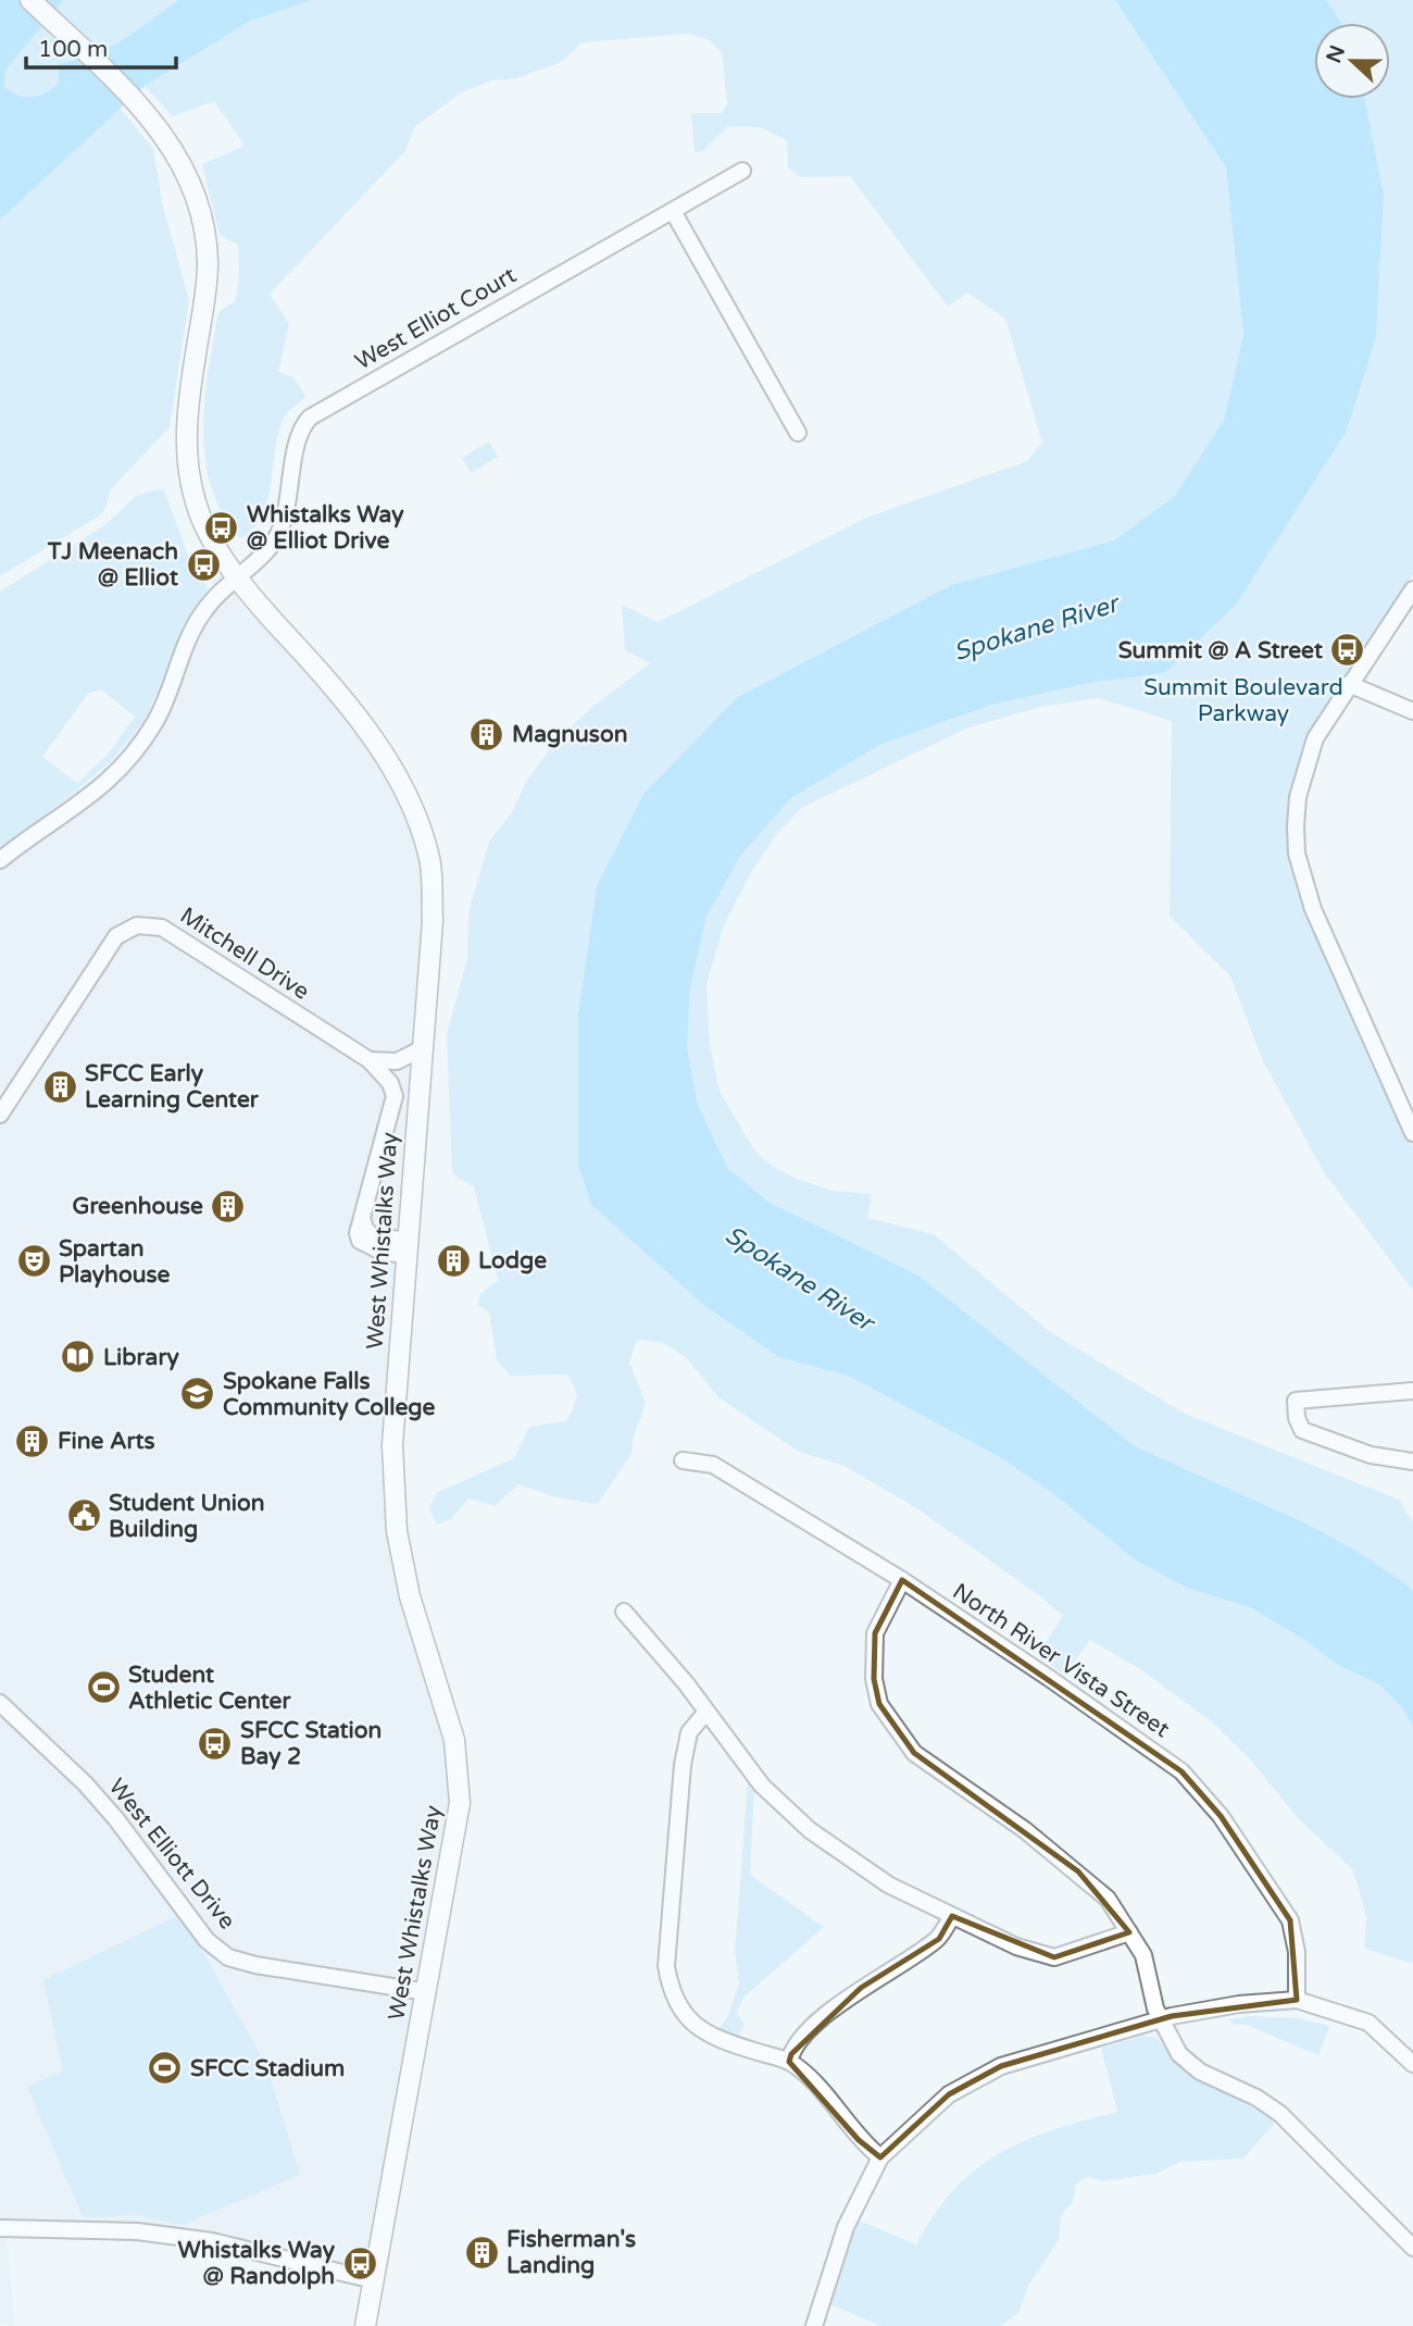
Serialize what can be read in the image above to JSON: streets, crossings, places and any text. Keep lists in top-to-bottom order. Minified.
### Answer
{"streets":{"main road":["West Whistalks Way"],"street":["West Elliot Court","Mitchell Drive","North River Vista Street","West Elliott Drive"]},"crossings":[["West Elliot Court","West Whistalks Way"],["Mitchell Drive","West Whistalks Way"],["West Whistalks Way","West Elliott Drive"]],"water":["Spokane River"],"parks":["Summit Boulevard Parkway"],"places":{"bus stop":["Whistalks Way @ Elliot Drive","TJ Meenach @ Elliot","Summit @ A Street","SFCC Station Bay 2","Whistalks Way @ Randolph"],"building":["Magnuson","SFCC Early Learning Center","Greenhouse","Lodge","Fine Arts","Fisherman's Landing"],"theatre":["Spartan Playhouse"],"library":["Library"],"school or university":["Spokane Falls Community College"],"public building":["Student Union Building"],"sports":["Student Athletic Center","SFCC Stadium"]},"scale_bar":"100 m","north":"left"}
